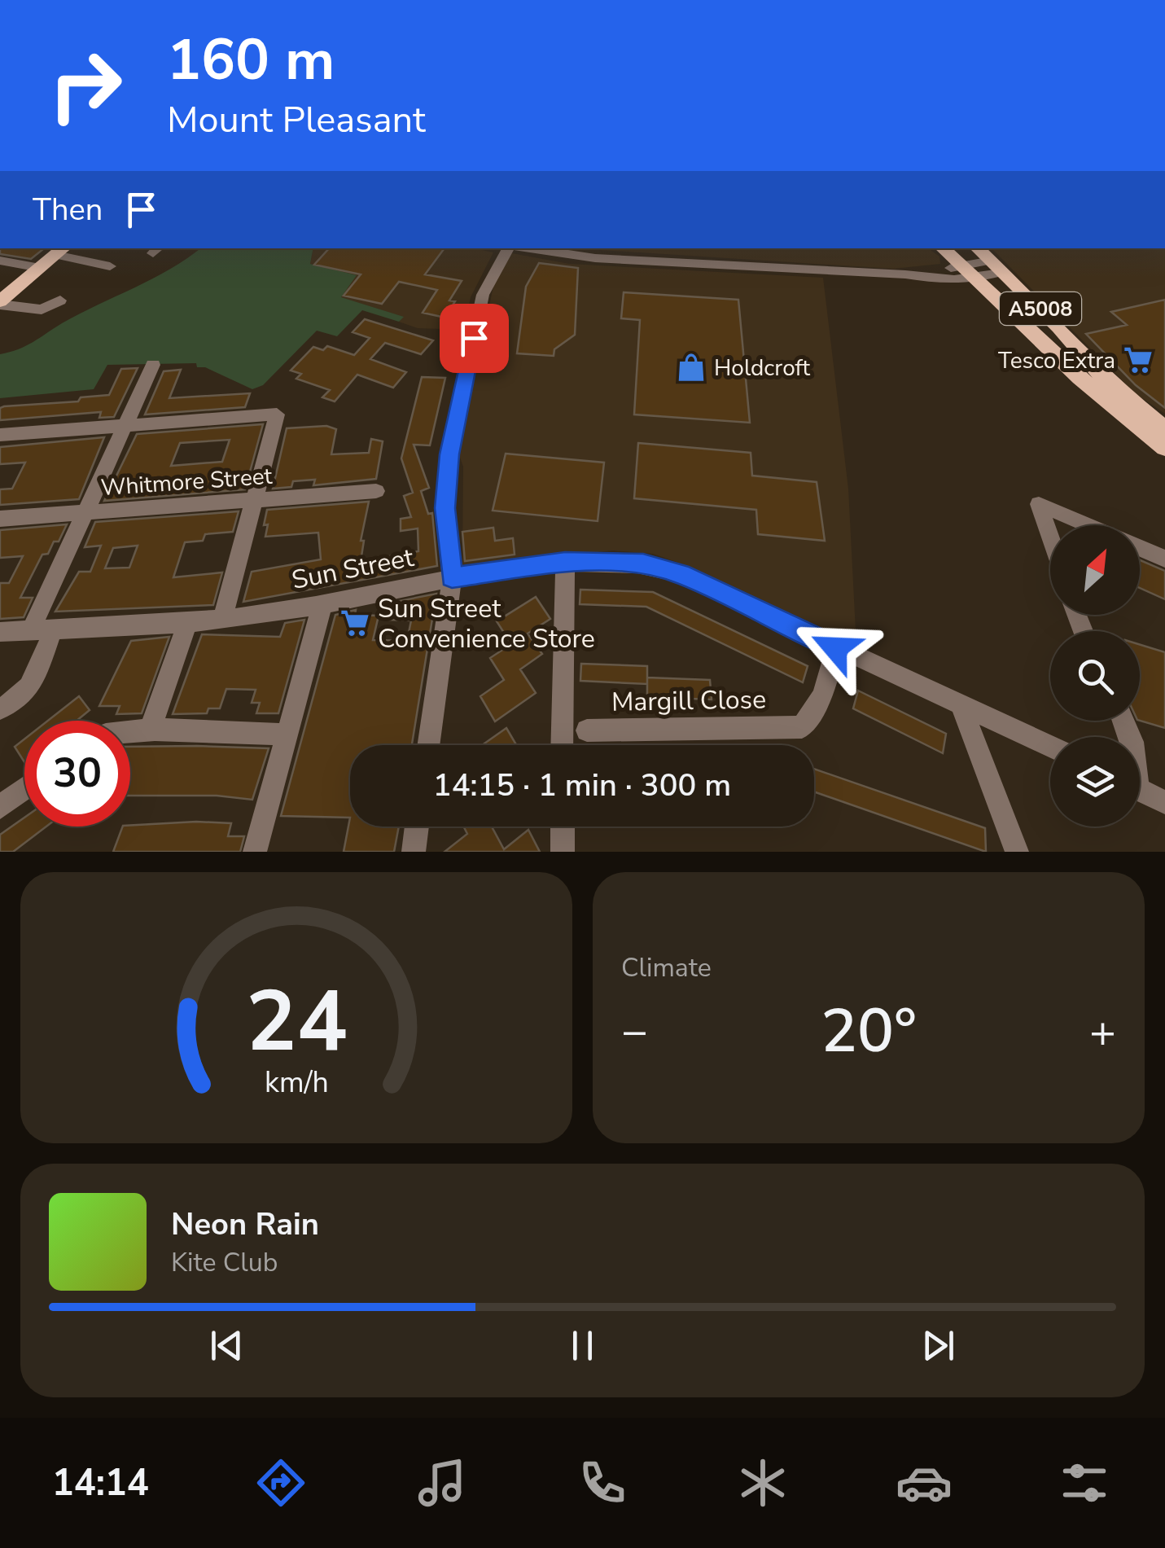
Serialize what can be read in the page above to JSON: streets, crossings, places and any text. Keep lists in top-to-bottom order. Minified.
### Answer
{"streets":{"main road":["A5008"],"street":["Whitmore Street","Sun Street","Margill Close"]},"crossings":[["Sun Street","Margill Close"]],"places":{"supermarket":["Tesco Extra","Sun Street Convenience Store"],"shop":["Holdcroft"]},"north":"top right","page":{"turn":["160 m","Mount Pleasant"],"then":"Then","limit":"30","trip":"14:15 · 1 min · 300 m","tile":"Climate","heat":["−","20°","+"],"song":["Neon Rain","Kite Club"],"tabs":"14:14","gauge":["24","km/h"]}}
